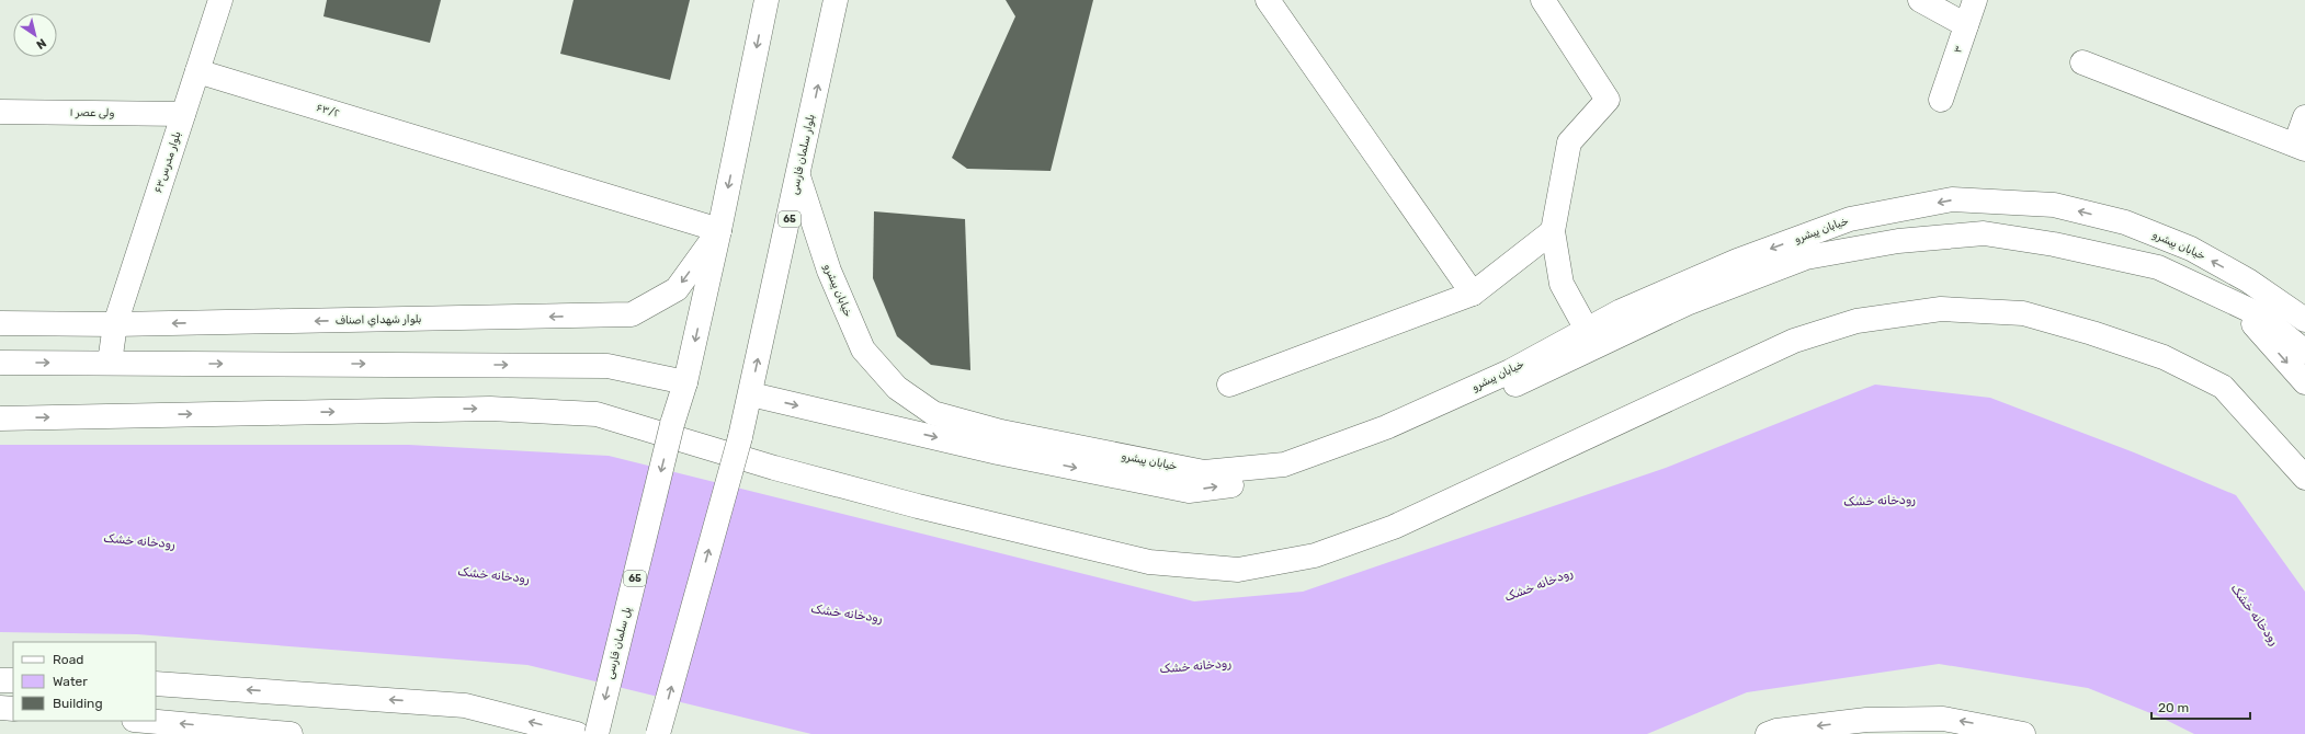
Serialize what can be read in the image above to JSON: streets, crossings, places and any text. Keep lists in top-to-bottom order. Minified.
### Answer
{"streets":{"main road":["۳","۶۳/۲","ولی عصر ۱","بلوار سلمان فارسی","بلوار مدرس۶۳","65","خیابان پیشرو","بلوار شهداي اصناف","پل سلمان فارسی"]},"crossings":[["۶۳/۲","بلوار مدرس۶۳"],["۶۳/۲","65"],["۶۳/۲","بلوار شهداي اصناف"],["ولی عصر ۱","بلوار مدرس۶۳"],["بلوار سلمان فارسی","خیابان پیشرو"],["بلوار مدرس۶۳","بلوار شهداي اصناف"],["65","بلوار شهداي اصناف"],["65","پل سلمان فارسی"]],"one_way":["پل سلمان فارسی"],"water":["رودخانه خشک"],"legend":["Road","Water","Building"],"scale_bar":"20 m","north":"bottom right"}
